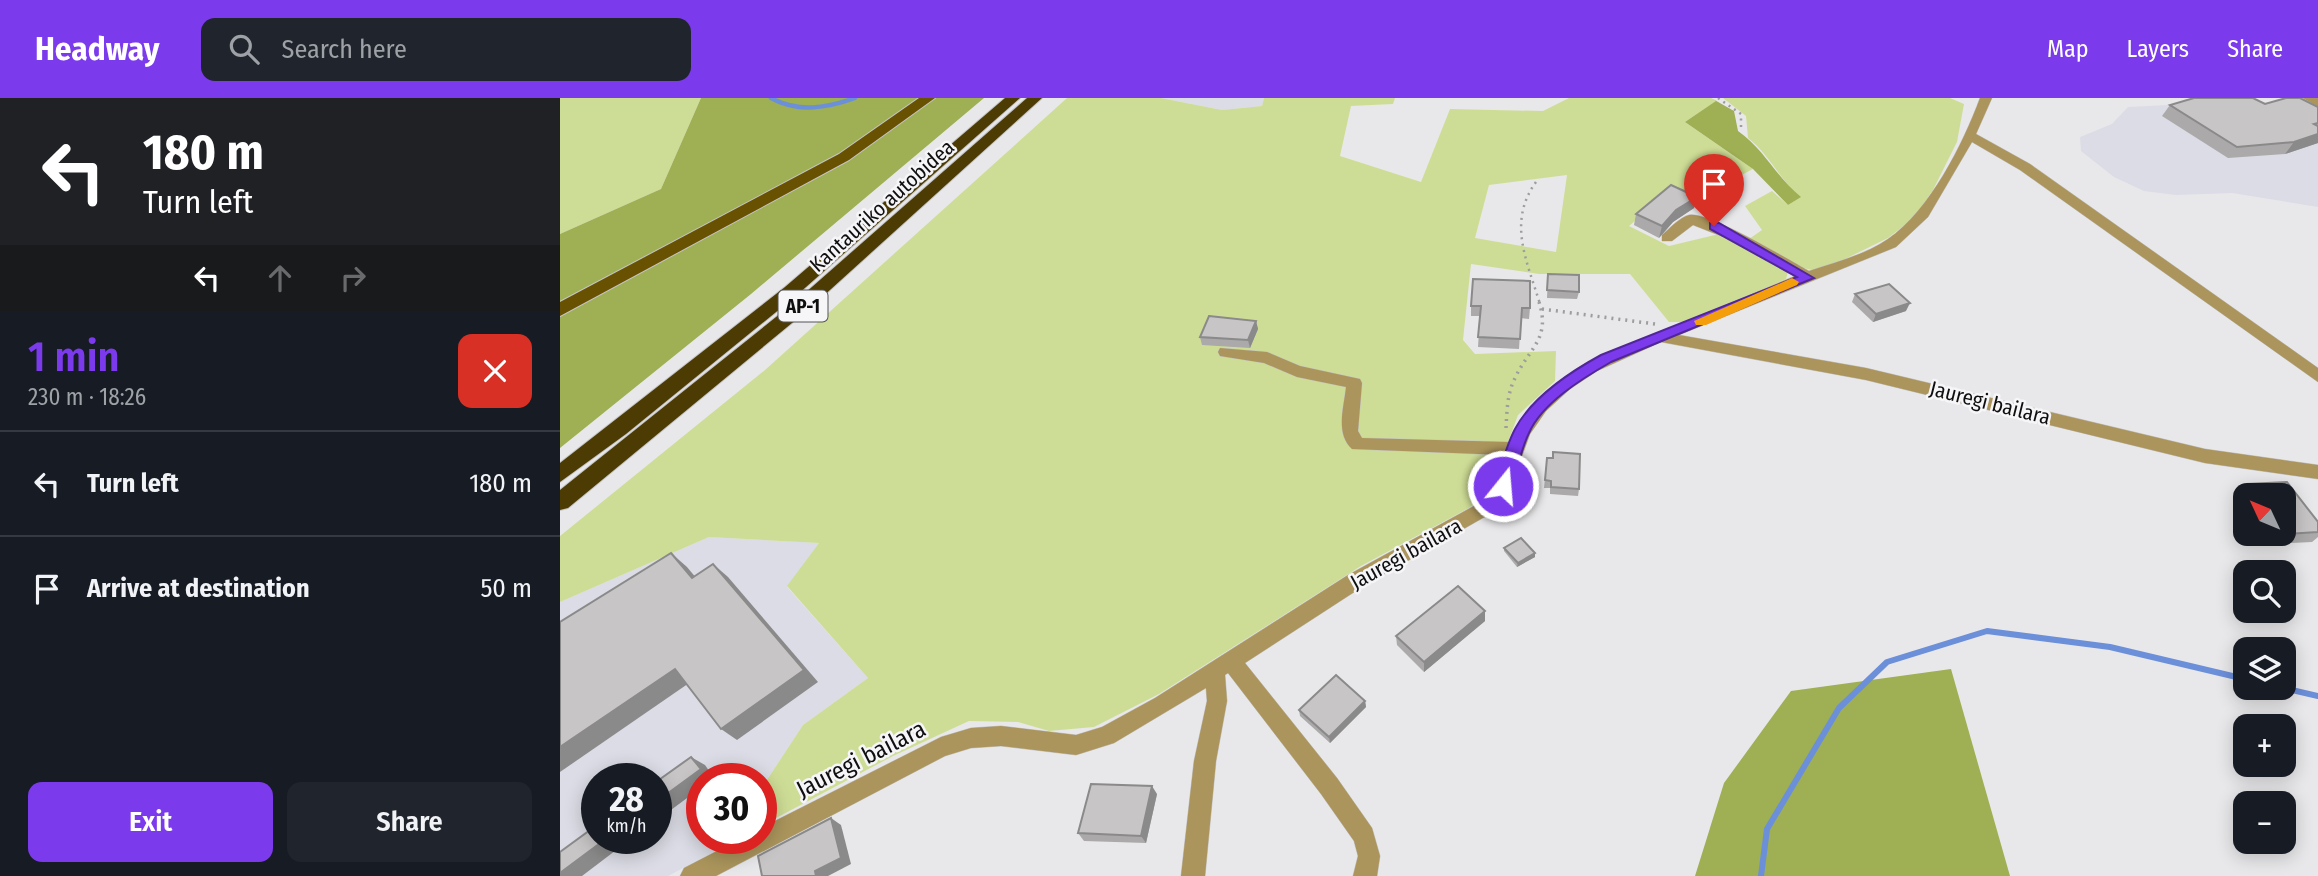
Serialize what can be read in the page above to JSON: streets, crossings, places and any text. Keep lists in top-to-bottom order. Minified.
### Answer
{"streets":{"highway":["Kantauriko autobidea","AP-1"],"street":["Jauregi bailara"]},"north":"top left","page":{"header":"Headway","search":"Search here","nav":["Map","Layers","Share"],"turn":["180 m","Turn left"],"heading":["1 min","230 m · 18:26"],"list":[{"name":"Turn left","value":"180 m"},{"name":"Arrive at destination","value":"50 m"}],"map_buttons":["+","−"],"speed":"28 km/h","limit":"30","buttons":["Exit","Share"]}}
